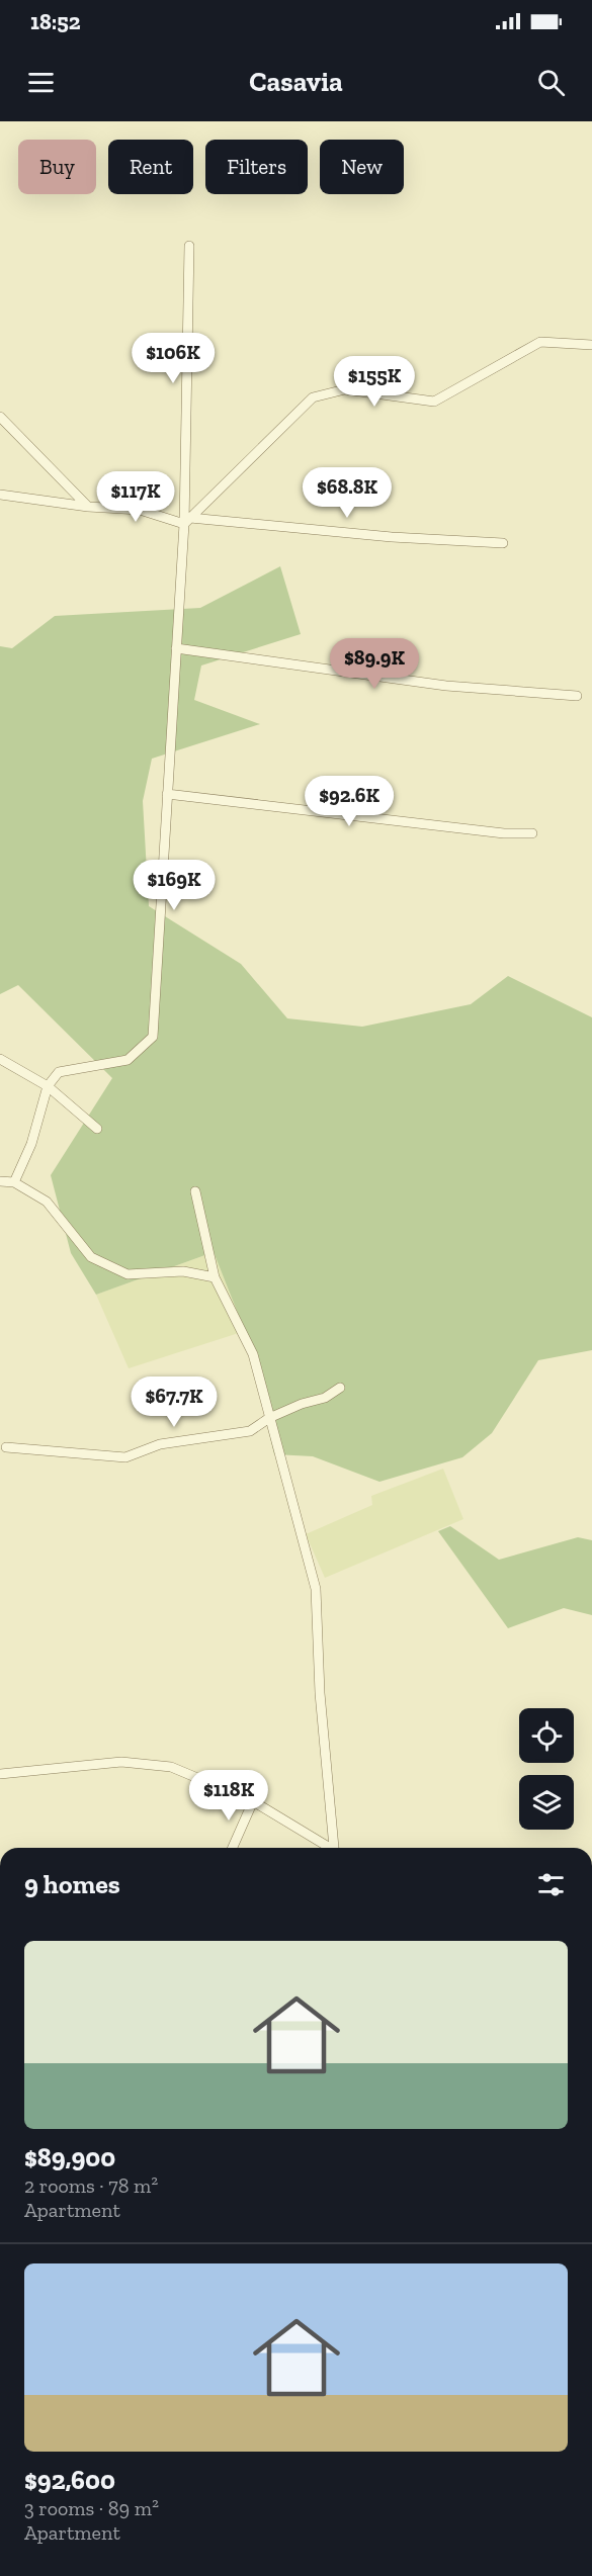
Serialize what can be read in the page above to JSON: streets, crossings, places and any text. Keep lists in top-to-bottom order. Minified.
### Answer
{"page":{"status":"18:52","header":"Casavia","chip":["Buy","Rent","Filters","New"],"price":["$106K","$155K","$68.8K","$117K","$89.9K","$92.6K","$169K","$67.7K","$118K"],"heading":"9 homes","list":[{"name":"$89,900","note":"2 rooms · 78 m² · Apartment"},{"name":"$92,600","note":"3 rooms · 89 m² · Apartment"}]}}
